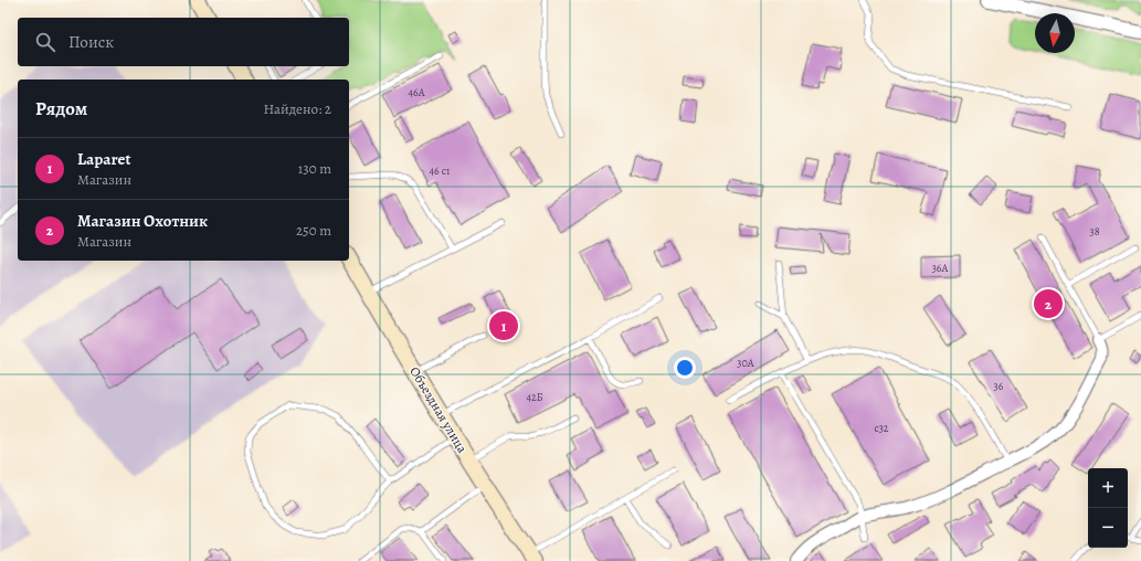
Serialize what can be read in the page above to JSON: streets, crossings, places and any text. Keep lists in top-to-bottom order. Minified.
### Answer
{"streets":{"main road":["Объездная улица"]},"house_numbers":["46А","46 с1","38","36А","30А","36","42Б","с32"],"north":"bottom","page":{"search":"Поиск","heading":["Рядом","Найдено: 2"],"list":[{"mark":"1","name":"Laparet","note":"Магазин","value":"130 m"},{"mark":"2","name":"Магазин Охотник","note":"Магазин","value":"250 m"}],"pins":["2","1"],"map_buttons":["+","−"]}}
